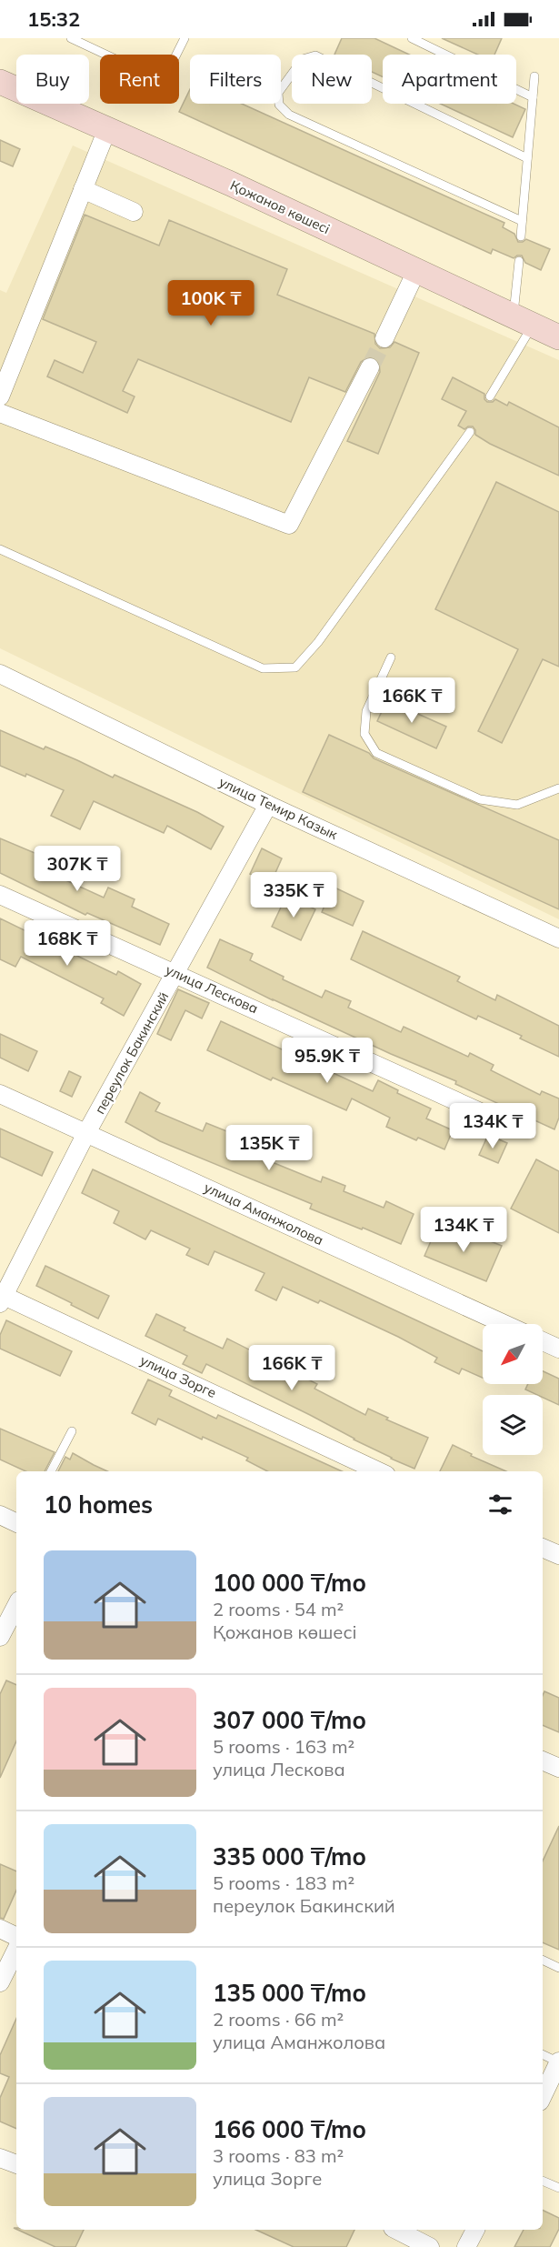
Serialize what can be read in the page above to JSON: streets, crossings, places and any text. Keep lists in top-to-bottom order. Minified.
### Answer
{"streets":{"main road":["Қожанов көшесі"],"street":["улица Темир Казык","улица Лескова","переулок Бакинский","улица Аманжолова","улица Зорге"]},"crossings":[["улица Темир Казык","переулок Бакинский"],["улица Лескова","переулок Бакинский"],["переулок Бакинский","улица Аманжолова"],["переулок Бакинский","улица Зорге"]],"north":"bottom left","page":{"status":"15:32","chip":["Buy","Rent","Filters","New","Apartment"],"price":["100K ₸","166K ₸","307K ₸","335K ₸","168K ₸","95.9K ₸","134K ₸","135K ₸","134K ₸","166K ₸"],"heading":"10 homes","list":[{"name":"100 000 ₸/mo","note":"2 rooms · 54 m² · Қожанов көшесі"},{"name":"307 000 ₸/mo","note":"5 rooms · 163 m² · улица Лескова"},{"name":"335 000 ₸/mo","note":"5 rooms · 183 m² · переулок Бакинский"},{"name":"135 000 ₸/mo","note":"2 rooms · 66 m² · улица Аманжолова"},{"name":"166 000 ₸/mo","note":"3 rooms · 83 m² · улица Зорге"}]}}
